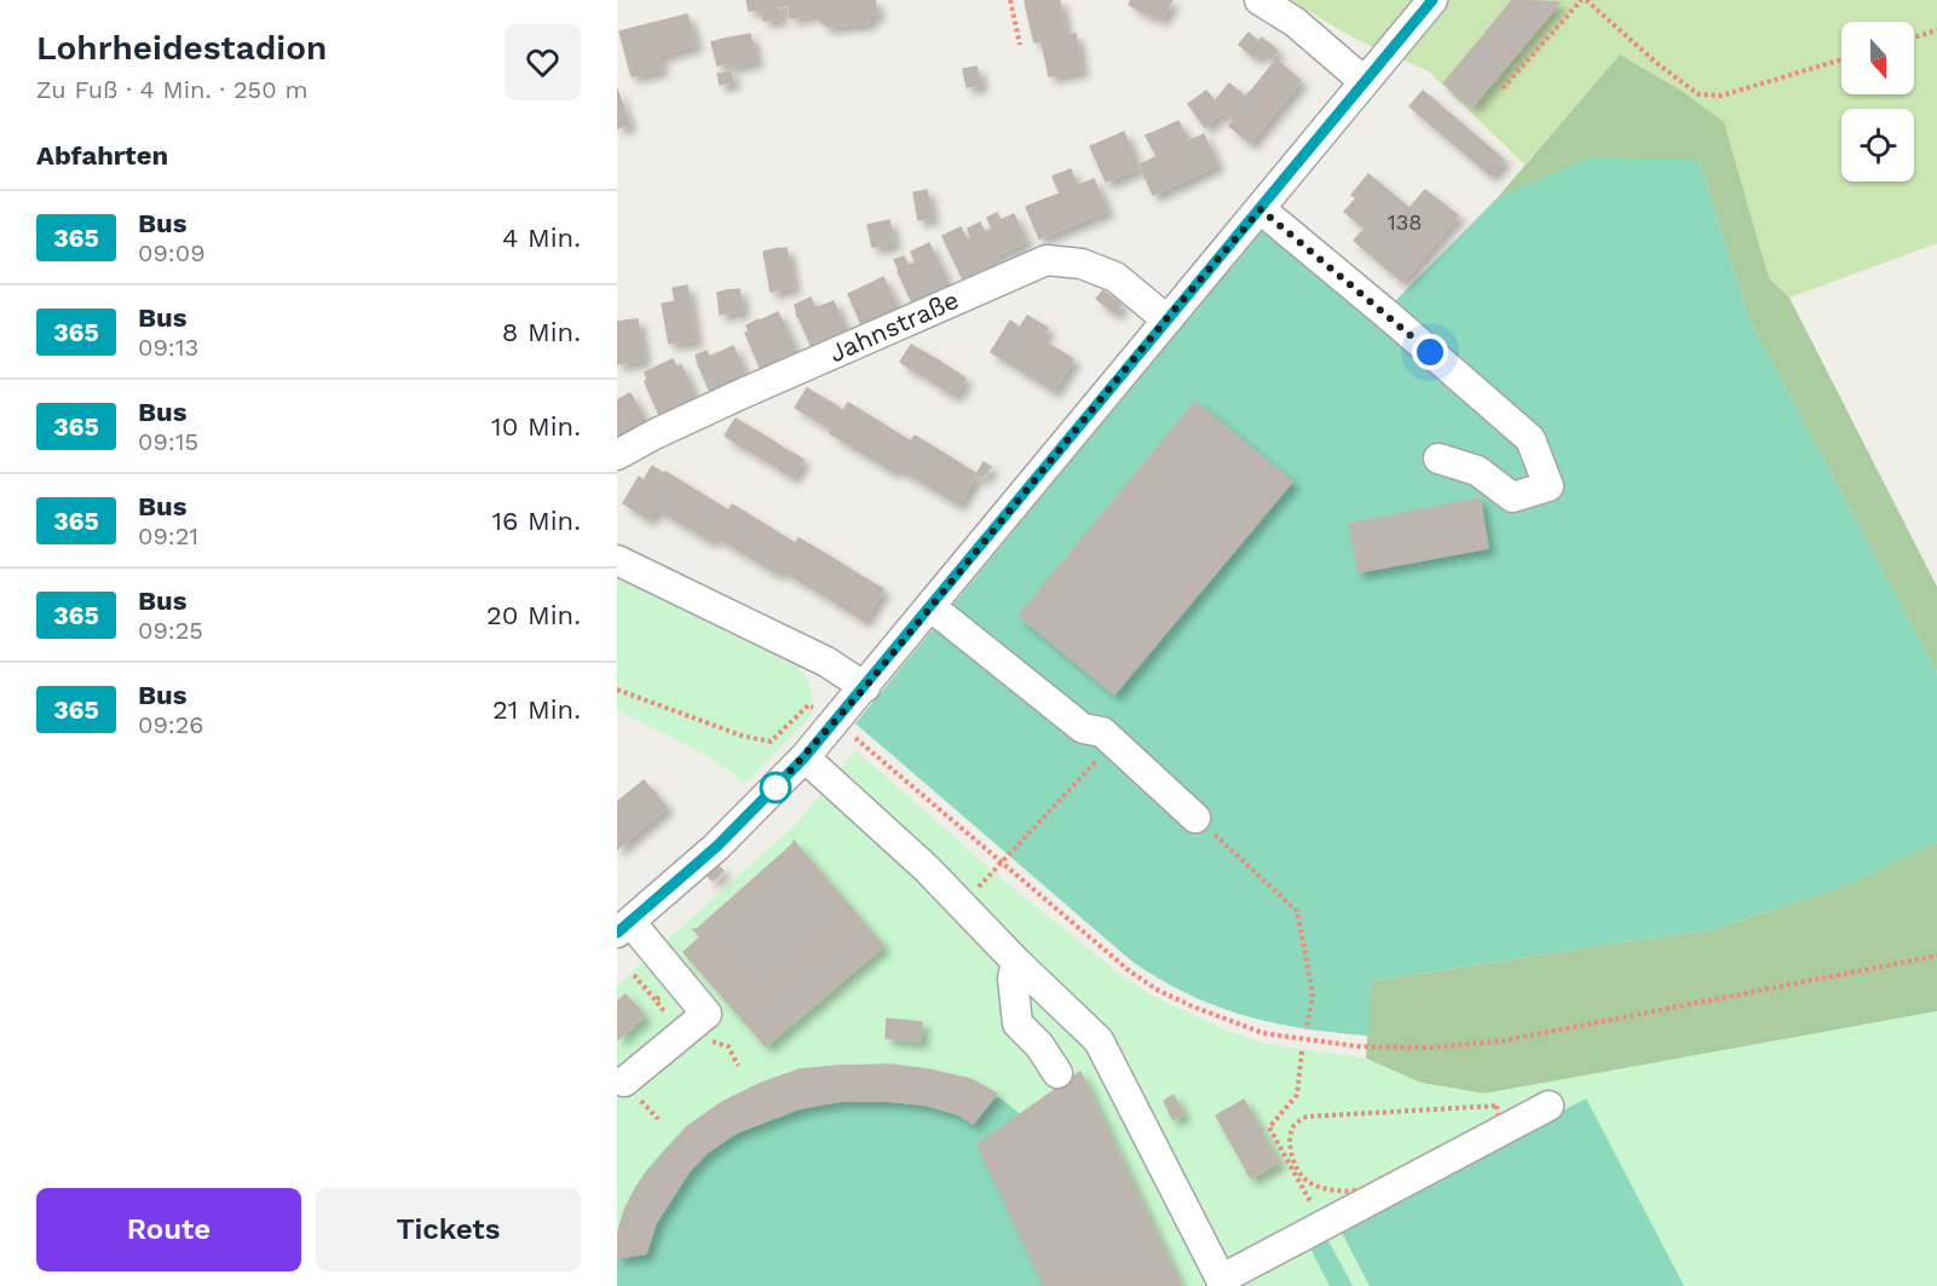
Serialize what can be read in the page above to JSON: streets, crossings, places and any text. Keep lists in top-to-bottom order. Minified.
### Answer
{"streets":{"street":["Jahnstraße"]},"lines":["bus line 365"],"house_numbers":["138"],"north":"bottom","page":{"heading":[["Lohrheidestadion","Zu Fuß · 4 Min. · 250 m"],"Abfahrten"],"list":[{"mark":"365","name":"Bus","note":"09:09","value":"4 Min."},{"mark":"365","name":"Bus","note":"09:13","value":"8 Min."},{"mark":"365","name":"Bus","note":"09:15","value":"10 Min."},{"mark":"365","name":"Bus","note":"09:21","value":"16 Min."},{"mark":"365","name":"Bus","note":"09:25","value":"20 Min."},{"mark":"365","name":"Bus","note":"09:26","value":"21 Min."}],"buttons":["Route","Tickets"]}}
